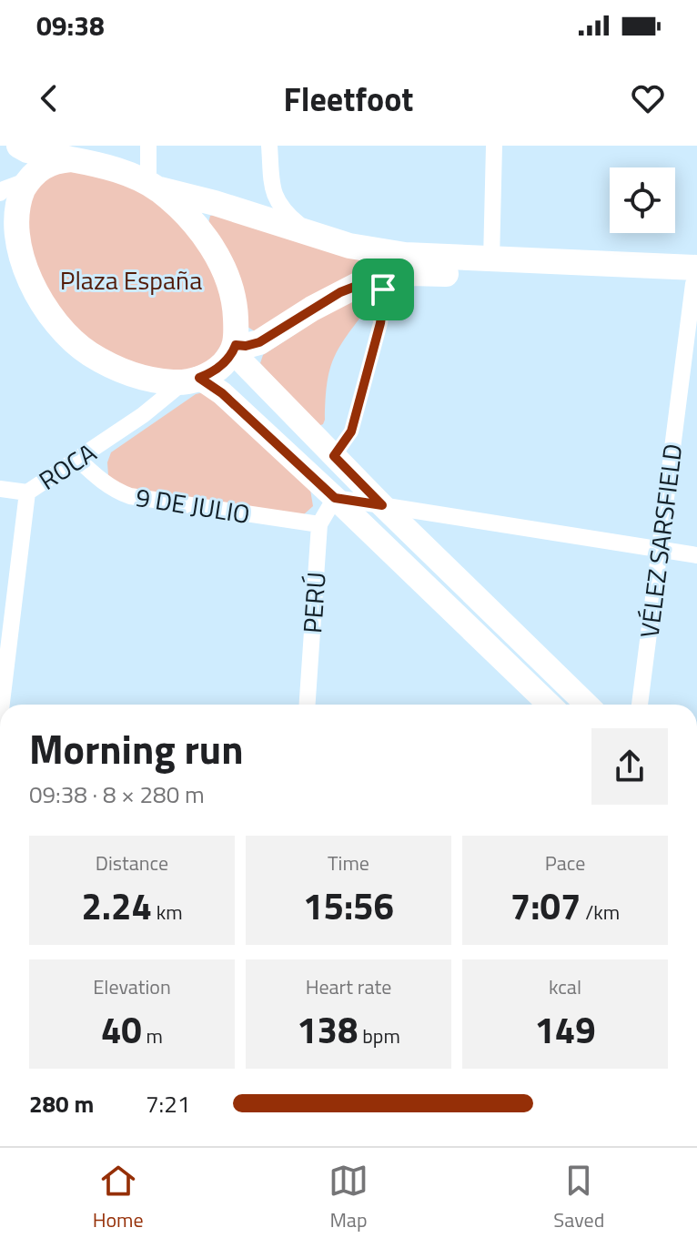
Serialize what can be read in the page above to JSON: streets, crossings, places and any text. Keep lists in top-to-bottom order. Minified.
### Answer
{"streets":{"street":["ROCA","9 DE JULIO","VÉLEZ SARSFIELD","PERÚ"]},"crossings":[["ROCA","9 DE JULIO"],["9 DE JULIO","PERÚ"]],"parks":["Plaza España"],"page":{"status":"09:38","header":"Fleetfoot","heading":["Morning run","09:38 · 8 × 280 m"],"stats":[["Distance","2.24 km"],["Time","15:56"],["Pace","7:07 /km"],["Elevation","40 m"],["Heart rate","138 bpm"],["kcal","149"]],"list":[{"name":"280 m","note":"7:21"}],"tabs":["Home","Map","Saved"]}}
